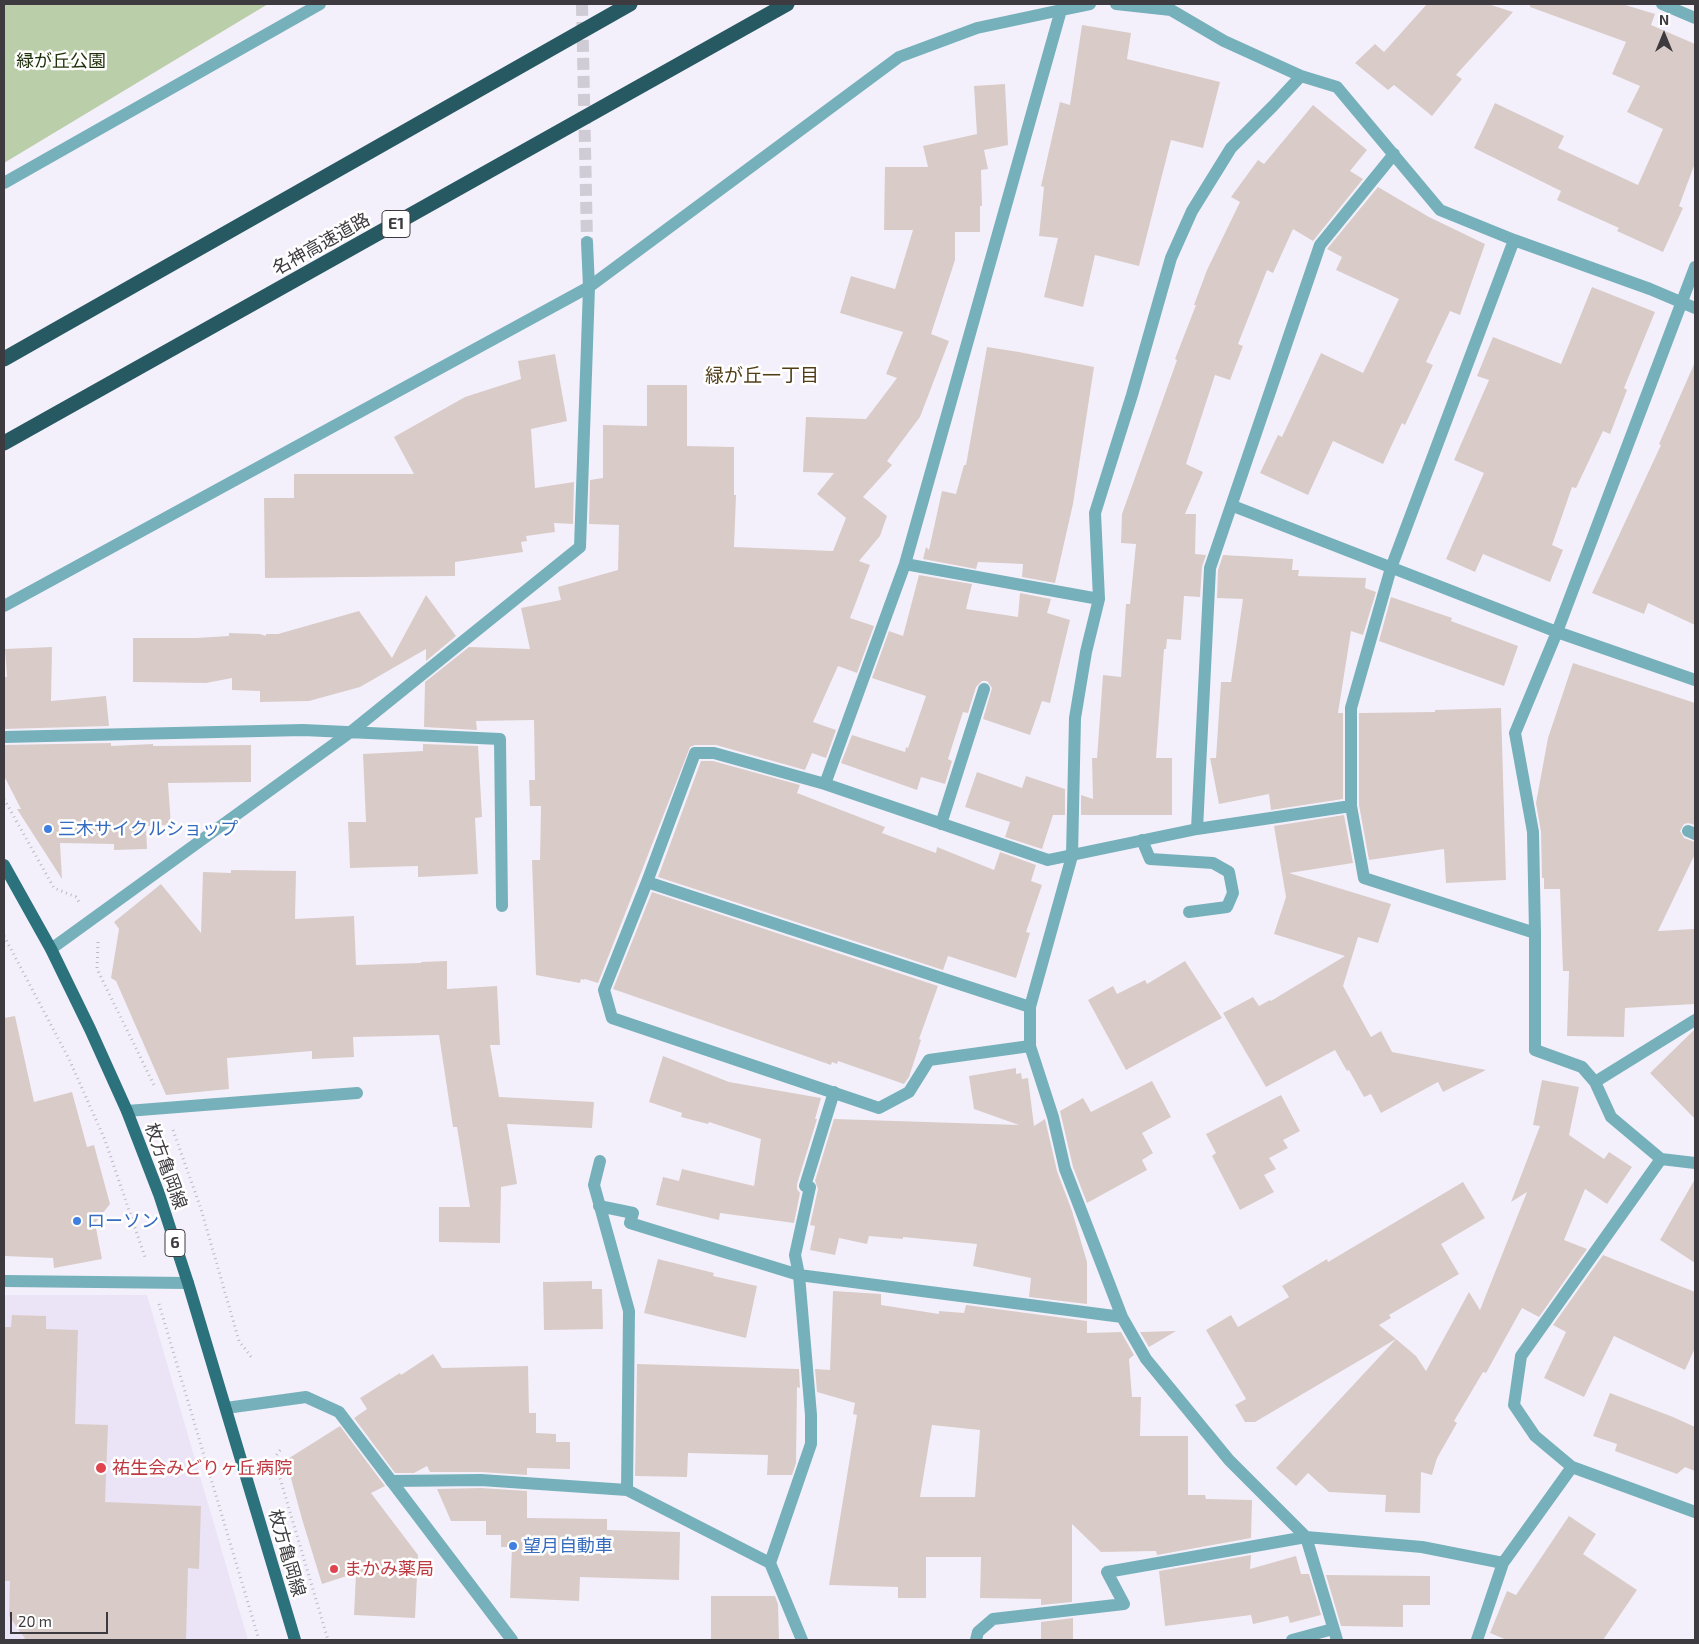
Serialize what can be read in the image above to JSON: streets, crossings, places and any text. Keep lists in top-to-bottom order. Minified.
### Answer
{"streets":{"highway":["E1","名神高速道路"],"main road":["枚方亀岡線","6"]},"districts":["緑が丘一丁目"],"parks":["緑が丘公園"],"places":["三木サイクルショップ","ローソン","祐生会みどりヶ丘病院","望月自動車","まかみ薬局"],"scale_bar":"20 m","north":"top"}
